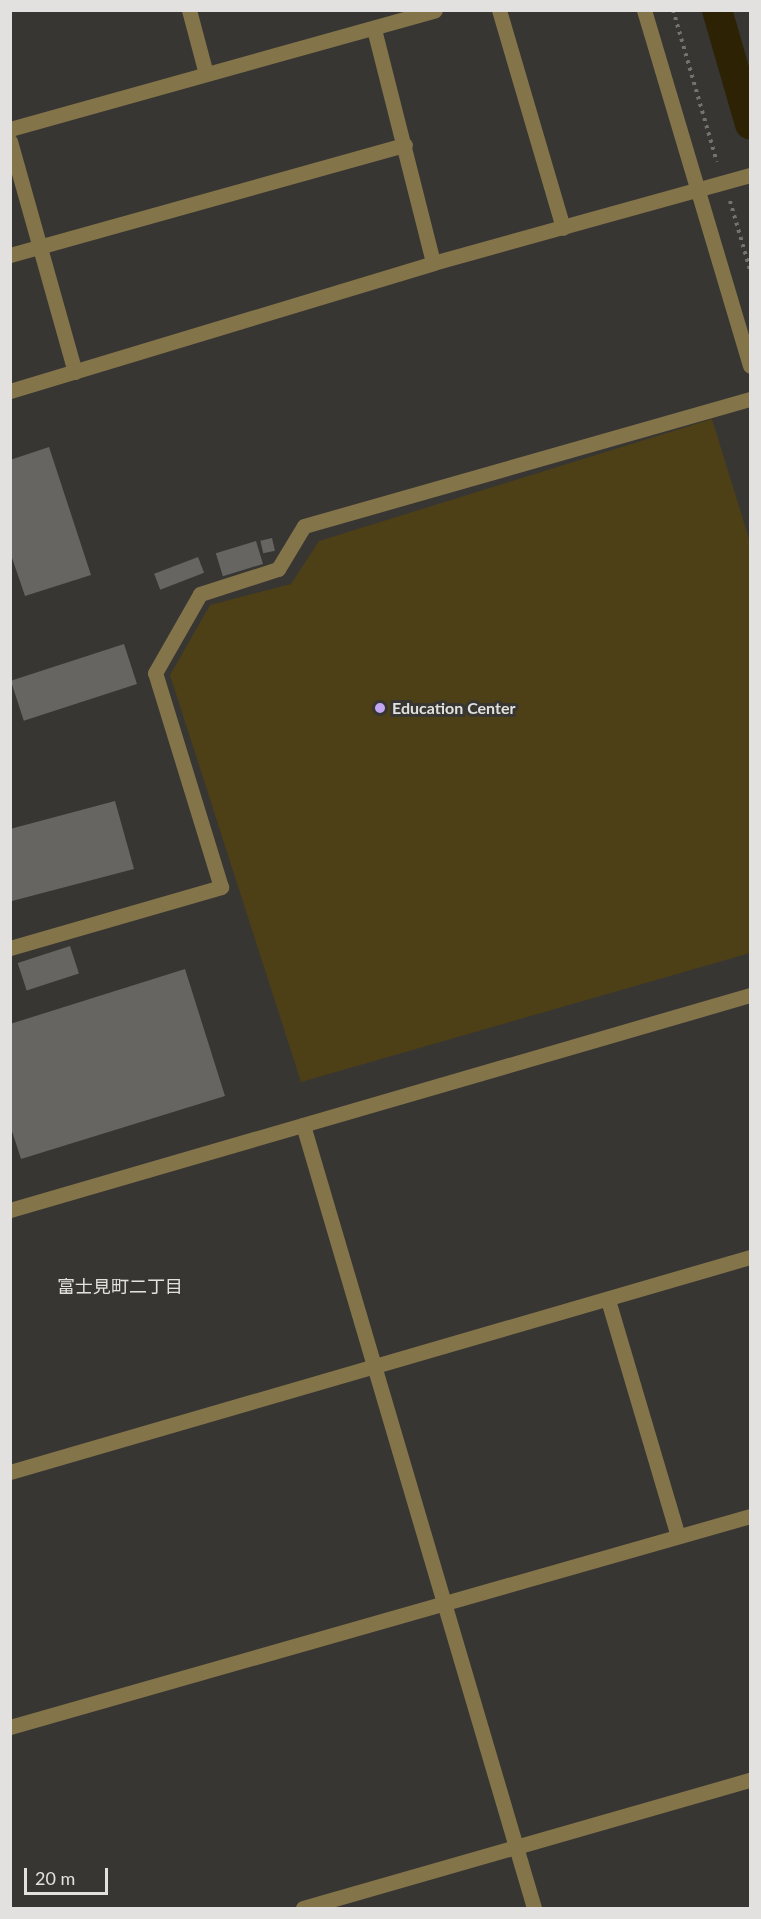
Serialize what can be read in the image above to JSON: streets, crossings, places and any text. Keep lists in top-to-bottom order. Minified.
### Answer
{"districts":["富士見町二丁目"],"places":["Education Center"],"scale_bar":"20 m"}
